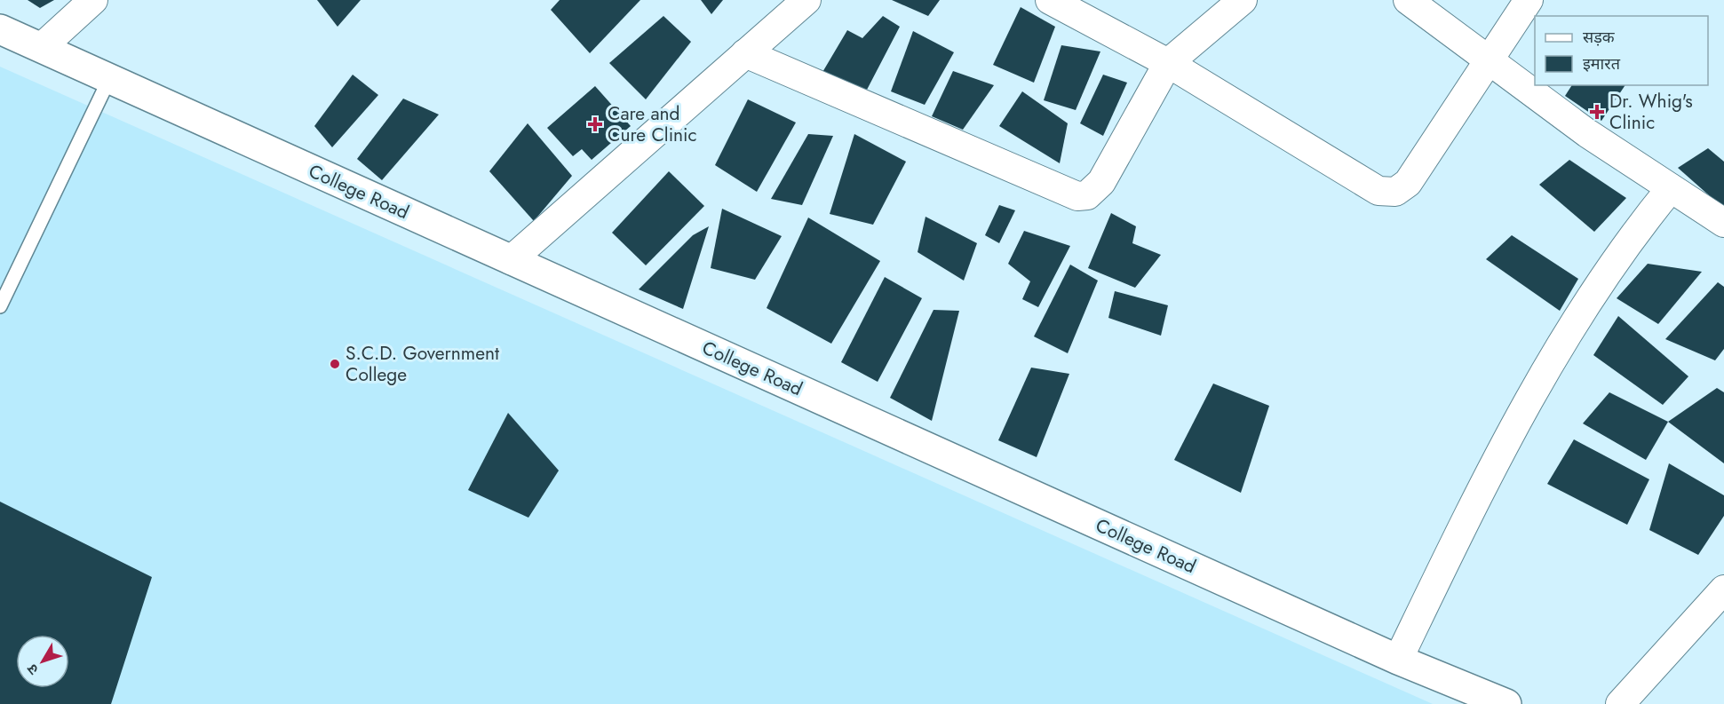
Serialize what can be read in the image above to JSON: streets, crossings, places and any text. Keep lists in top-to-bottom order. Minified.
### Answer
{"streets":{"street":["College Road"]},"places":{"health":["Dr. Whig's Clinic","Care and Cure Clinic"],"other":["S.C.D. Government College"]},"legend":["सड़क","इमारत"],"north":"bottom left"}
